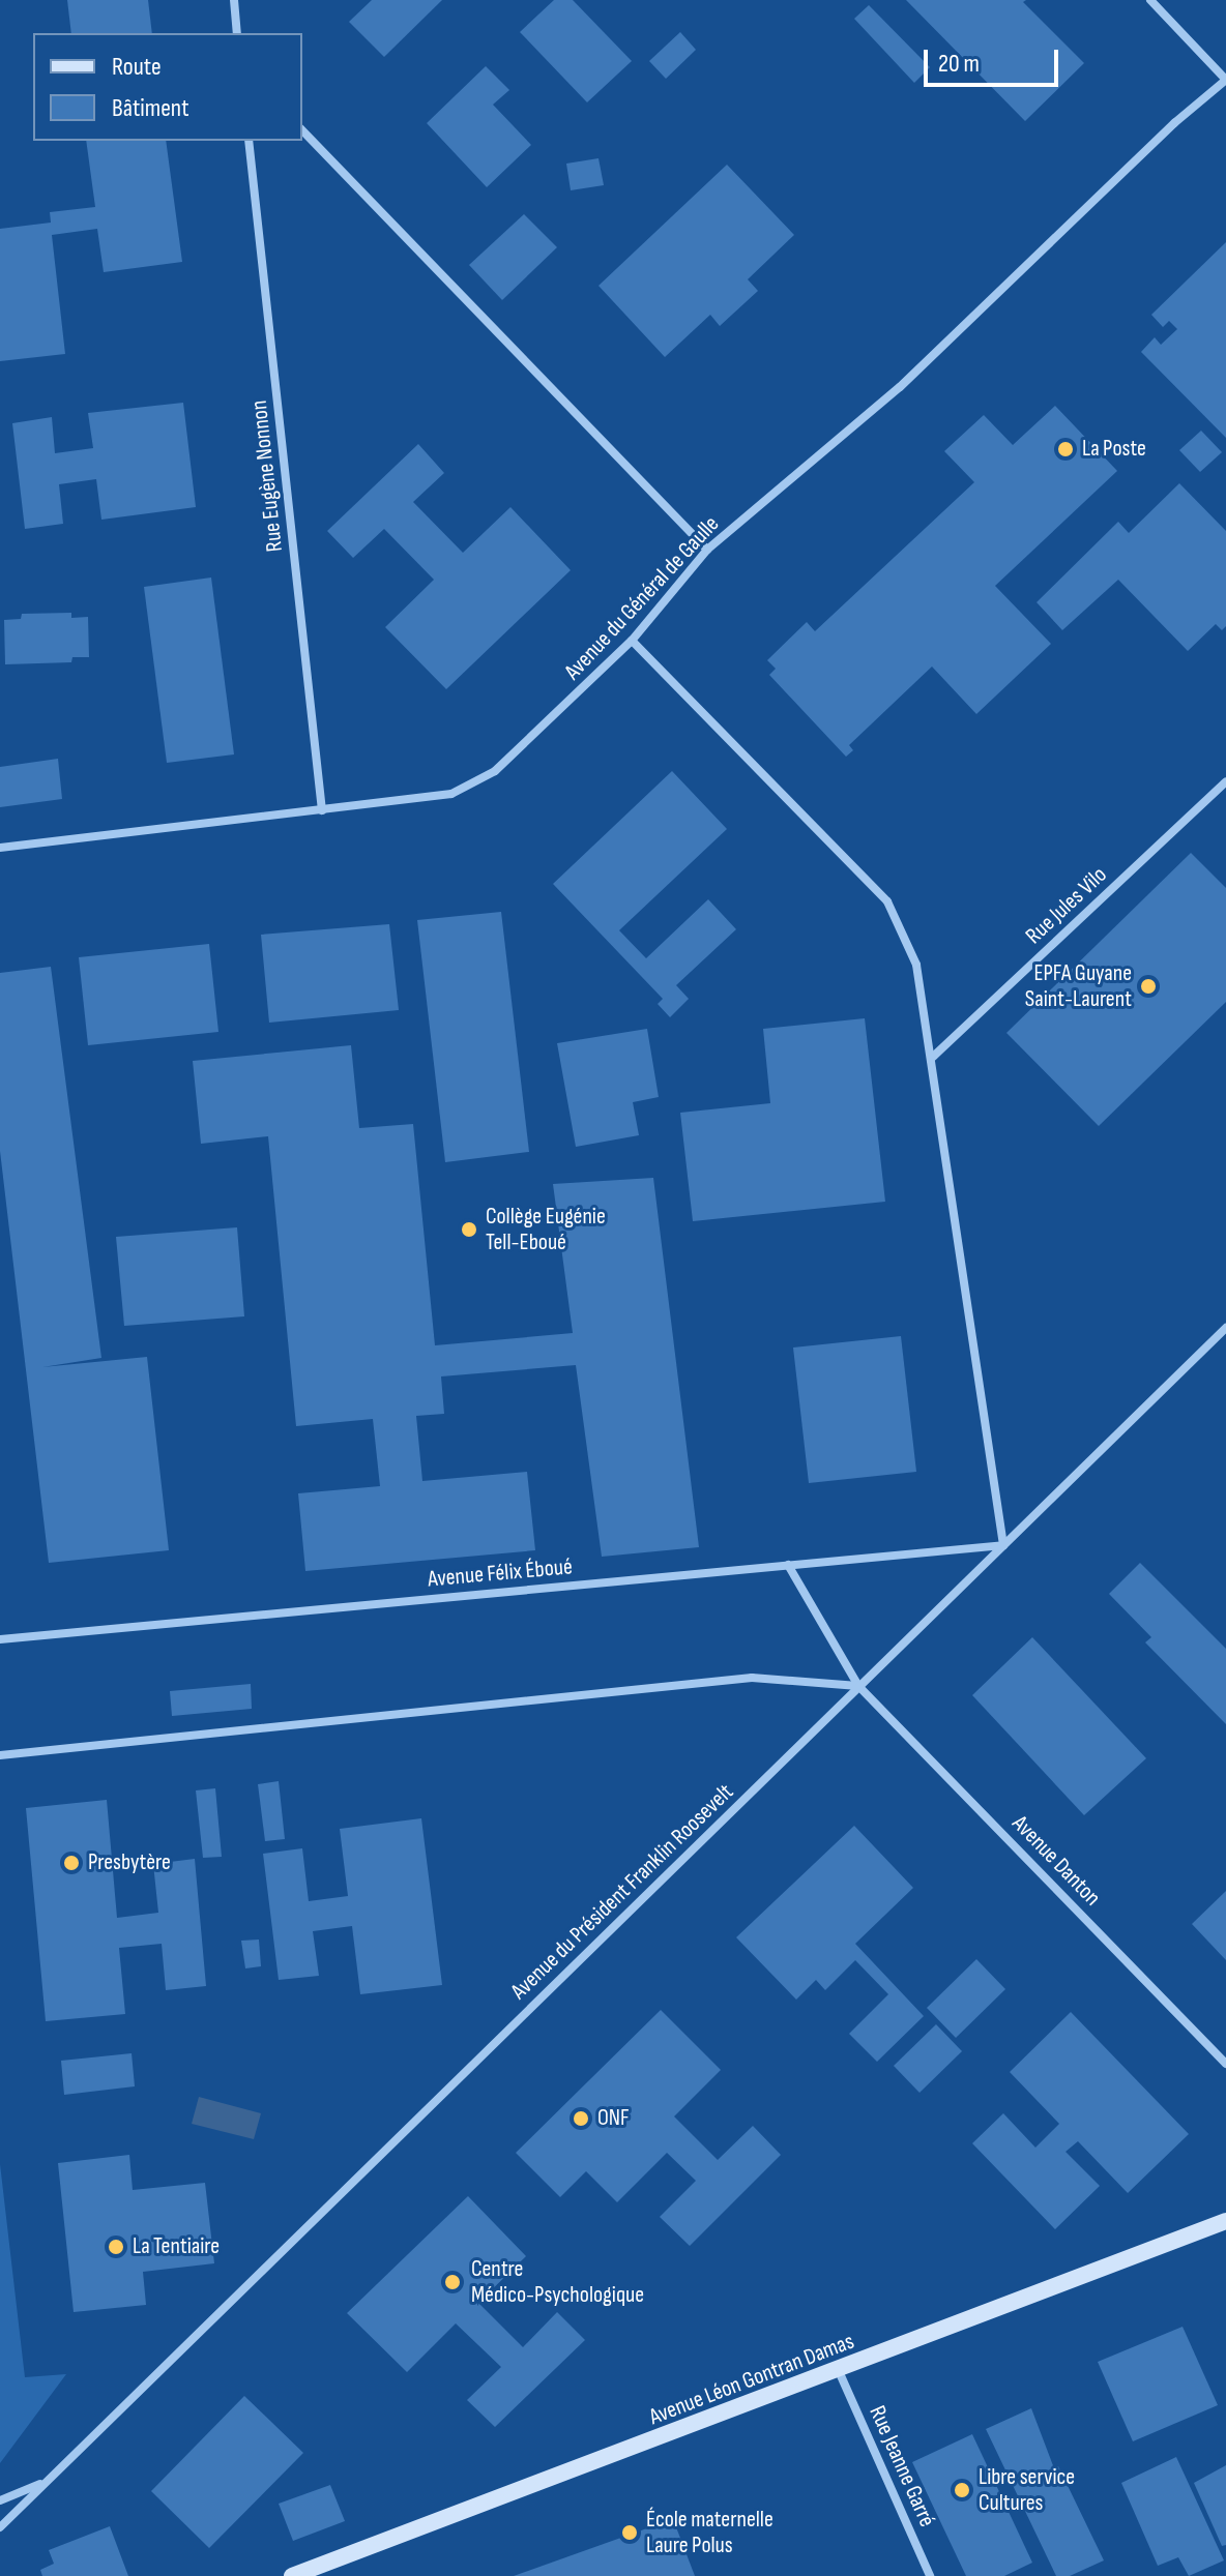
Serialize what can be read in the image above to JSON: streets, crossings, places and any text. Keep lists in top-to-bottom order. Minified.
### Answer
{"streets":{"street":["Rue Eugène Nonnon","Avenue du Général de Gaulle","Rue Jules Vilo","Avenue Félix Éboué","Avenue Danton","Avenue du Président Franklin Roosevelt","Avenue Léon Gontran Damas","Rue Jeanne Garré"]},"crossings":[["Rue Eugène Nonnon","Avenue du Général de Gaulle"],["Avenue Félix Éboué","Avenue Danton"],["Avenue Félix Éboué","Avenue du Président Franklin Roosevelt"],["Avenue Danton","Avenue du Président Franklin Roosevelt"],["Avenue Léon Gontran Damas","Rue Jeanne Garré"]],"places":["La Poste","EPFA Guyane Saint-Laurent","Collège Eugénie Tell-Eboué","Presbytère","ONF","La Tentiaire","Centre Médico-Psychologique","Libre service Cultures","École maternelle Laure Polus"],"legend":["Route","Bâtiment"],"scale_bar":"20 m"}
